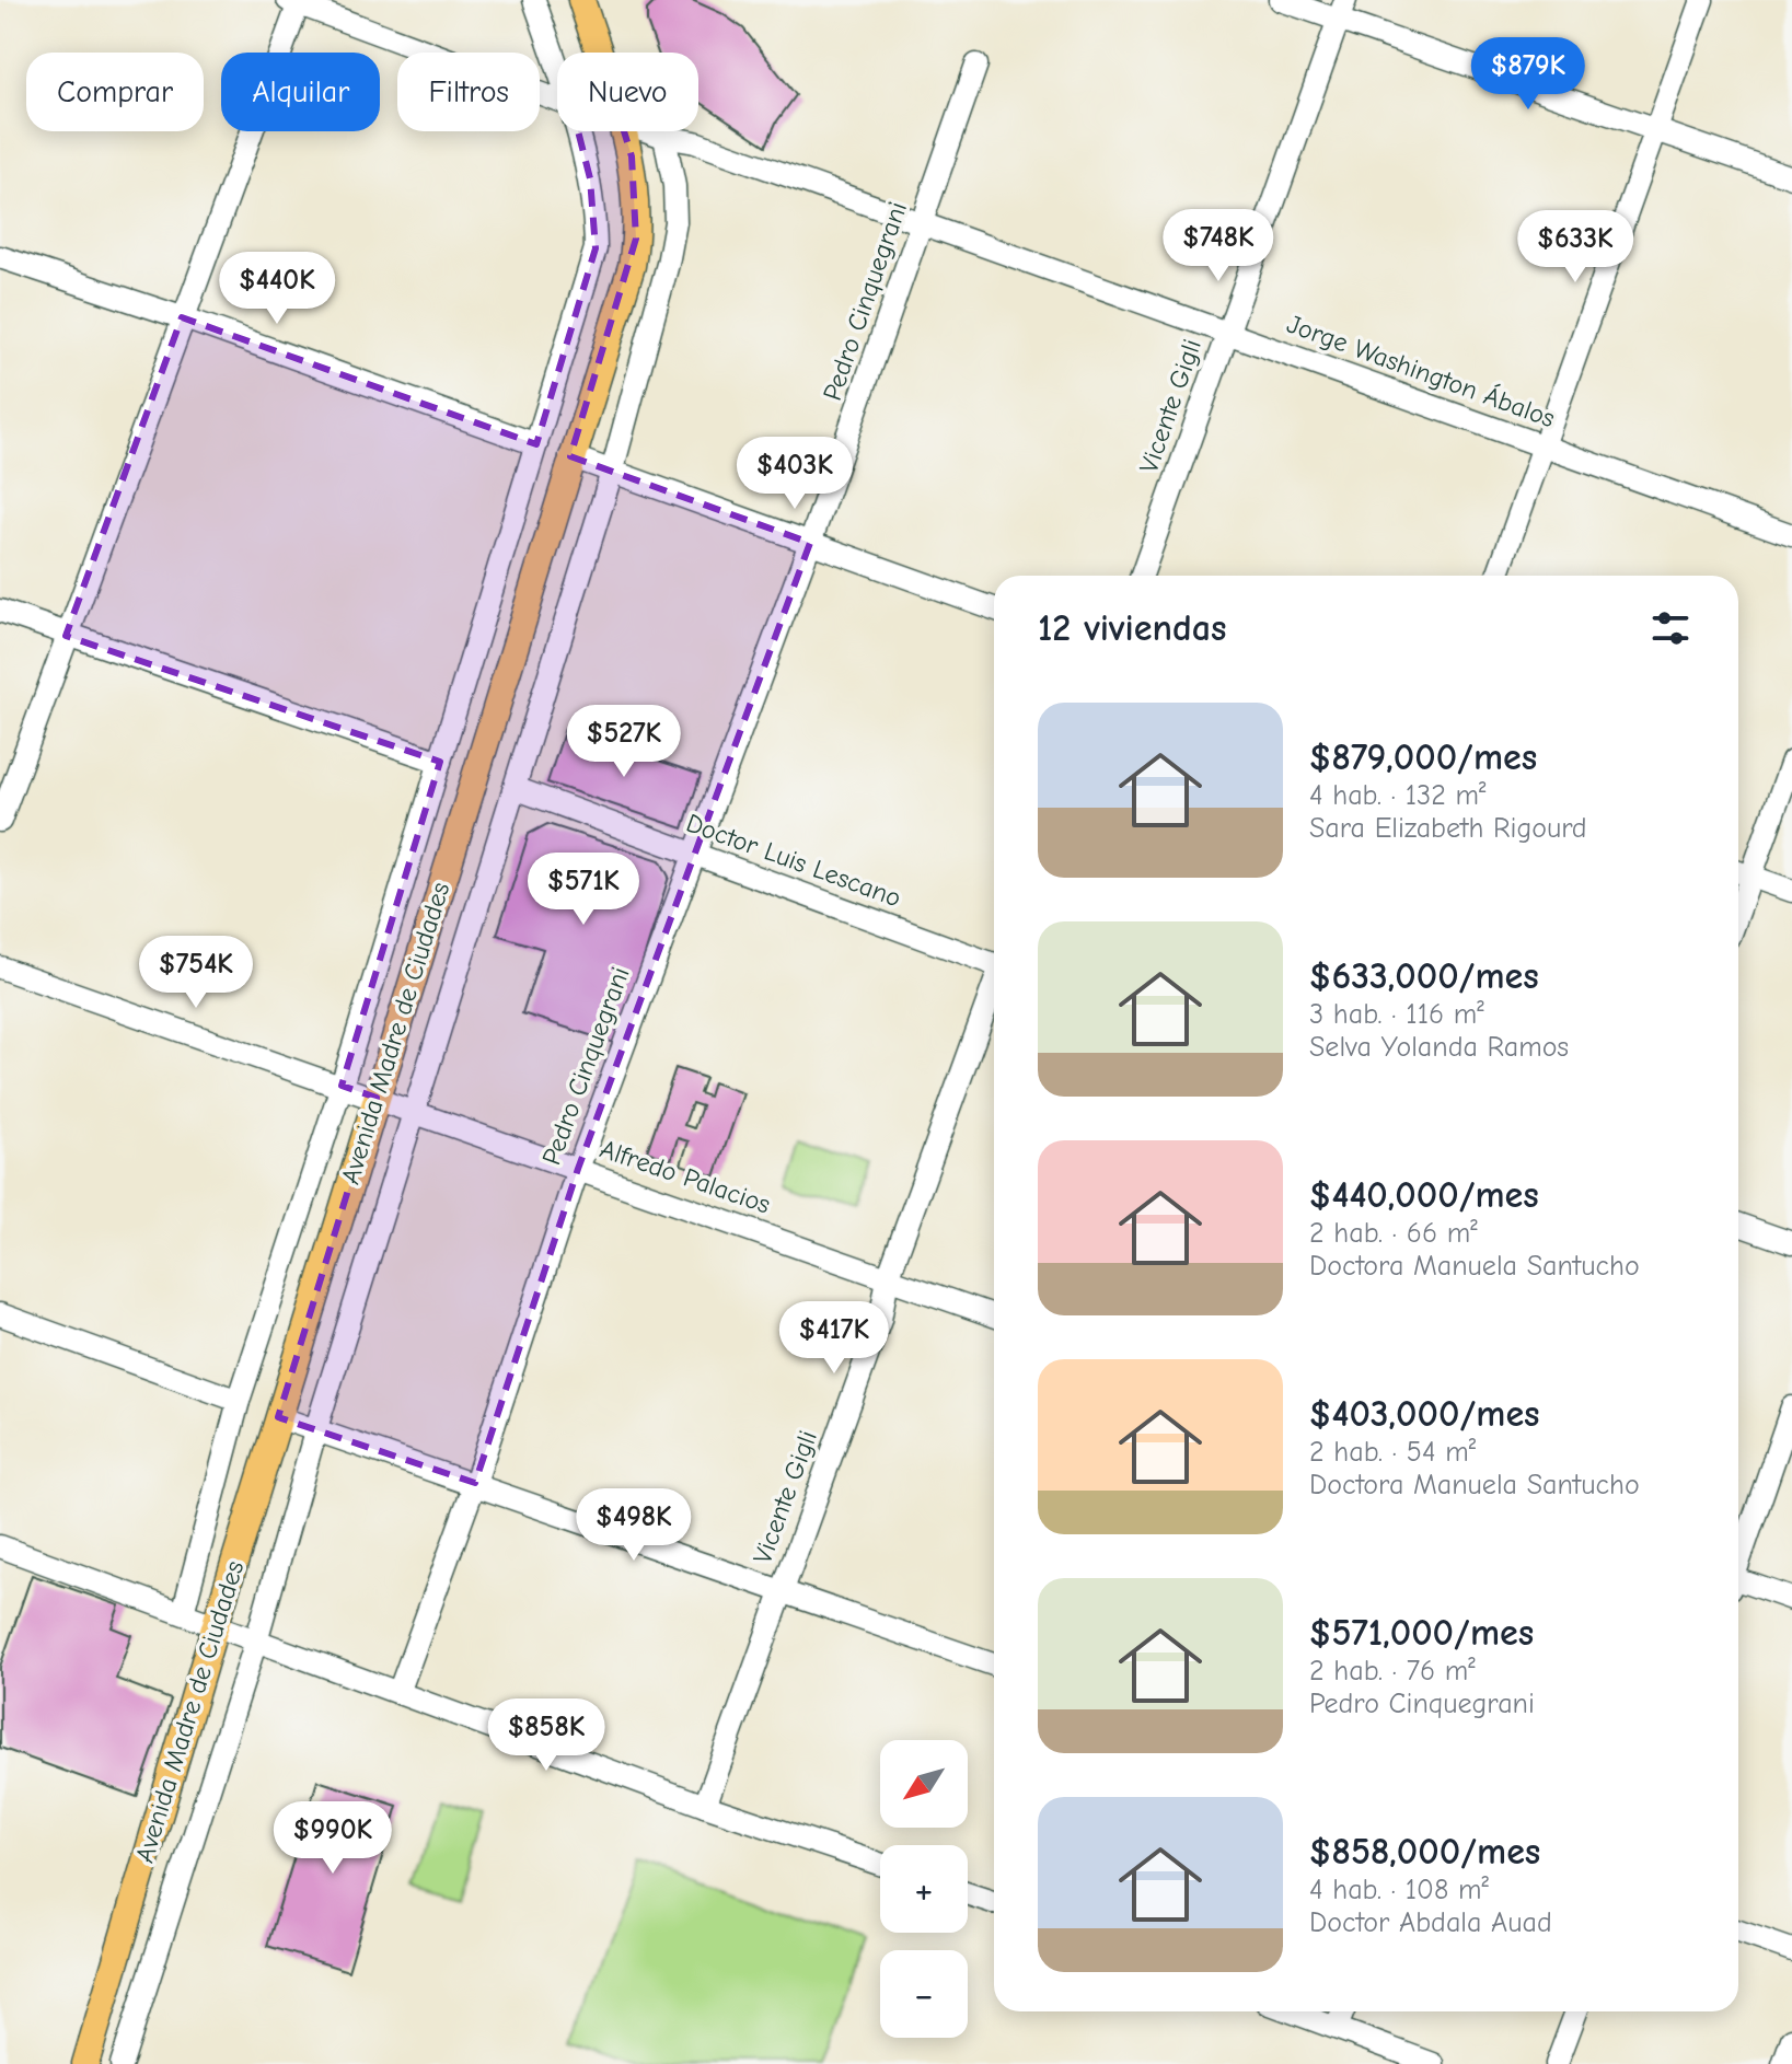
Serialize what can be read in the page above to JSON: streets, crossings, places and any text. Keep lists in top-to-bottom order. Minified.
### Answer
{"streets":{"main road":["Avenida Madre de Ciudades"],"street":["Pedro Cinquegrani","Jorge Washington Ábalos","Vicente Gigli","Doctor Luis Lescano","Alfredo Palacios"]},"crossings":[["Pedro Cinquegrani","Jorge Washington Ábalos"],["Pedro Cinquegrani","Doctor Luis Lescano"],["Pedro Cinquegrani","Alfredo Palacios"],["Jorge Washington Ábalos","Vicente Gigli"],["Vicente Gigli","Alfredo Palacios"],["Avenida Madre de Ciudades","Alfredo Palacios"]],"north":"bottom left","page":{"price":["$879K","$748K","$633K","$440K","$403K","$527K","$571K","$754K","$417K","$498K","$858K","$990K"],"chip":["Comprar","Alquilar","Filtros","Nuevo"],"heading":"12 viviendas","list":[{"name":"$879,000/mes","note":"4 hab. · 132 m² · Sara Elizabeth Rigourd"},{"name":"$633,000/mes","note":"3 hab. · 116 m² · Selva Yolanda Ramos"},{"name":"$440,000/mes","note":"2 hab. · 66 m² · Doctora Manuela Santucho"},{"name":"$403,000/mes","note":"2 hab. · 54 m² · Doctora Manuela Santucho"},{"name":"$571,000/mes","note":"2 hab. · 76 m² · Pedro Cinquegrani"},{"name":"$858,000/mes","note":"4 hab. · 108 m² · Doctor Abdala Auad"}],"map_buttons":["+","−"]}}
